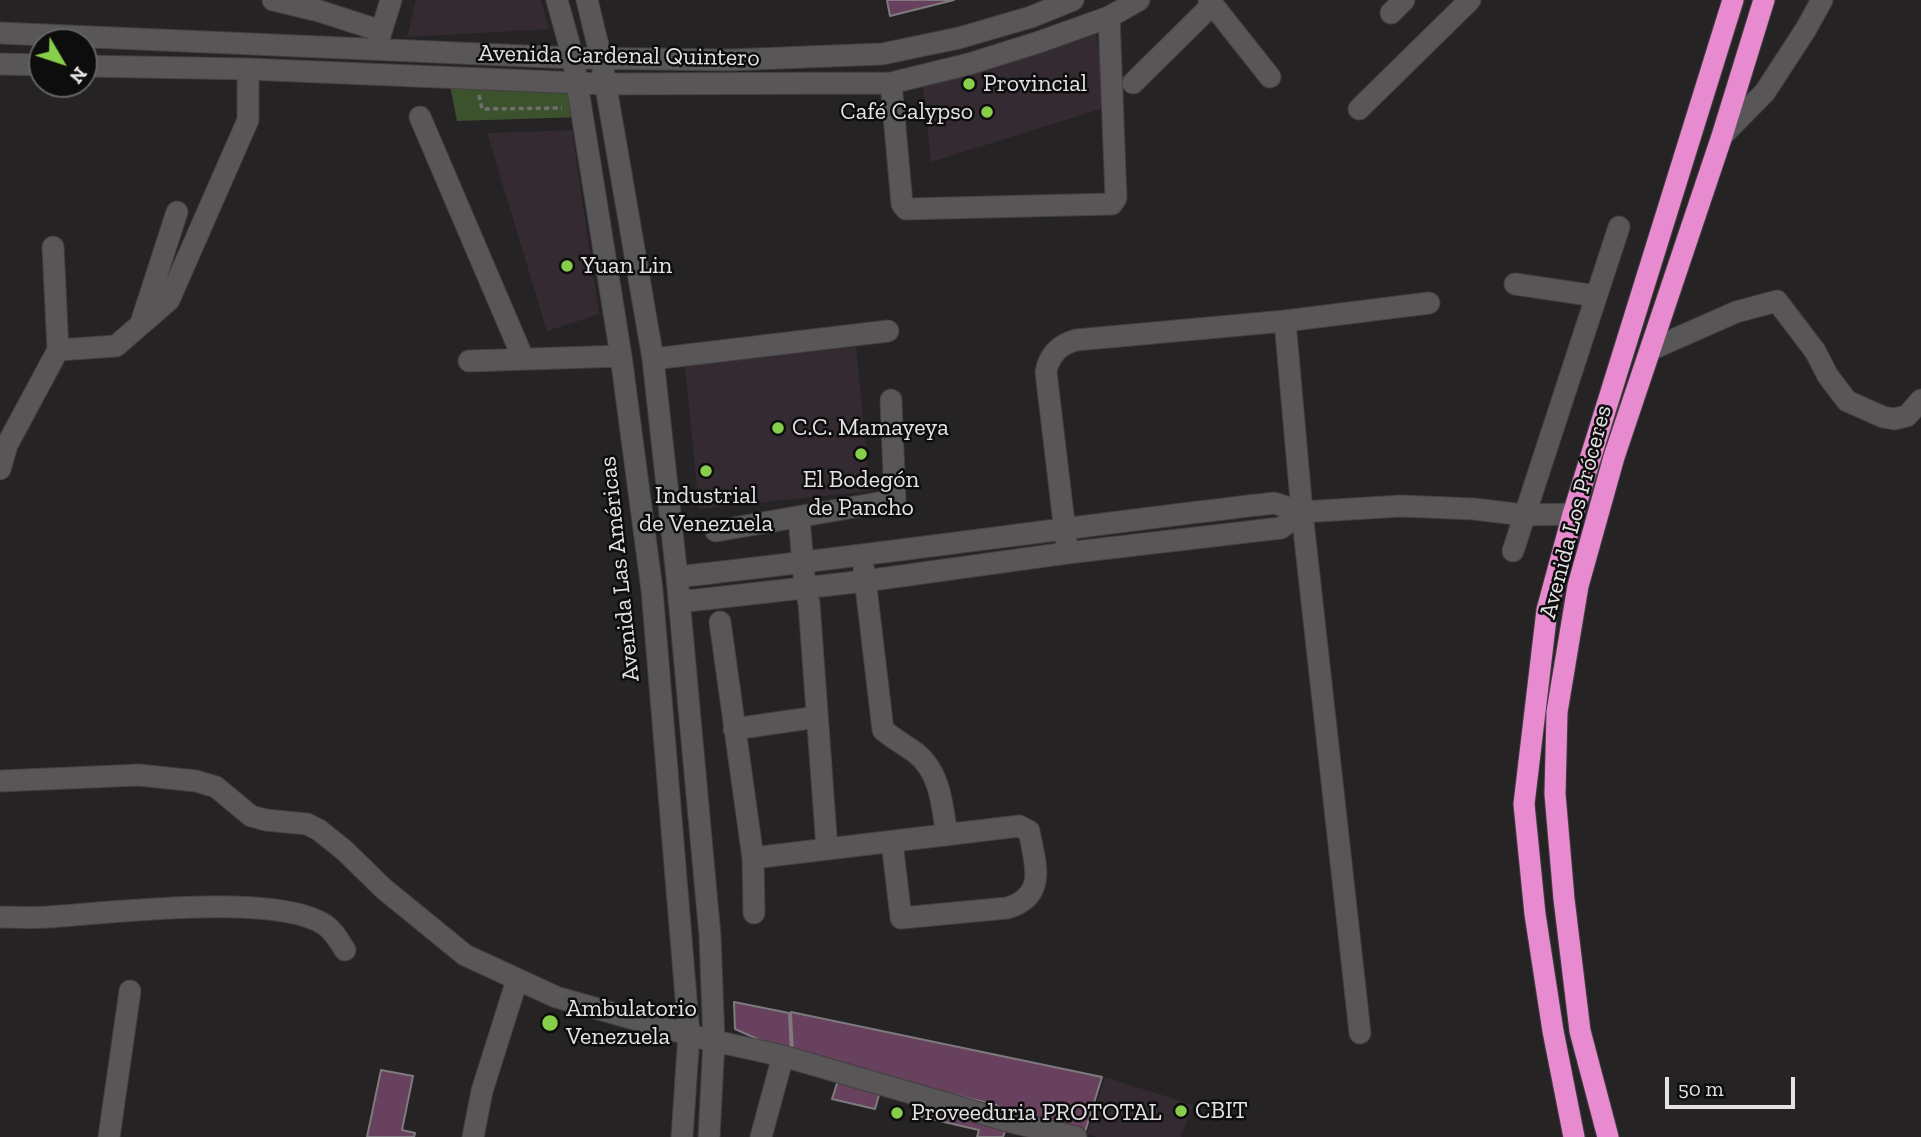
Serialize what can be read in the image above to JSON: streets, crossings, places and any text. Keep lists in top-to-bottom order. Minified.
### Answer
{"streets":{"highway":["Avenida Los Próceres"],"street":["Avenida Cardenal Quintero","Avenida Las Américas"]},"crossings":[["Avenida Cardenal Quintero","Avenida Las Américas"]],"places":["Provincial","Café Calypso","Yuan Lin","C.C. Mamayeya","El Bodegón de Pancho","Industrial de Venezuela","Ambulatorio Venezuela","CBIT","Proveeduria PROTOTAL"],"scale_bar":"50 m","north":"bottom right"}
